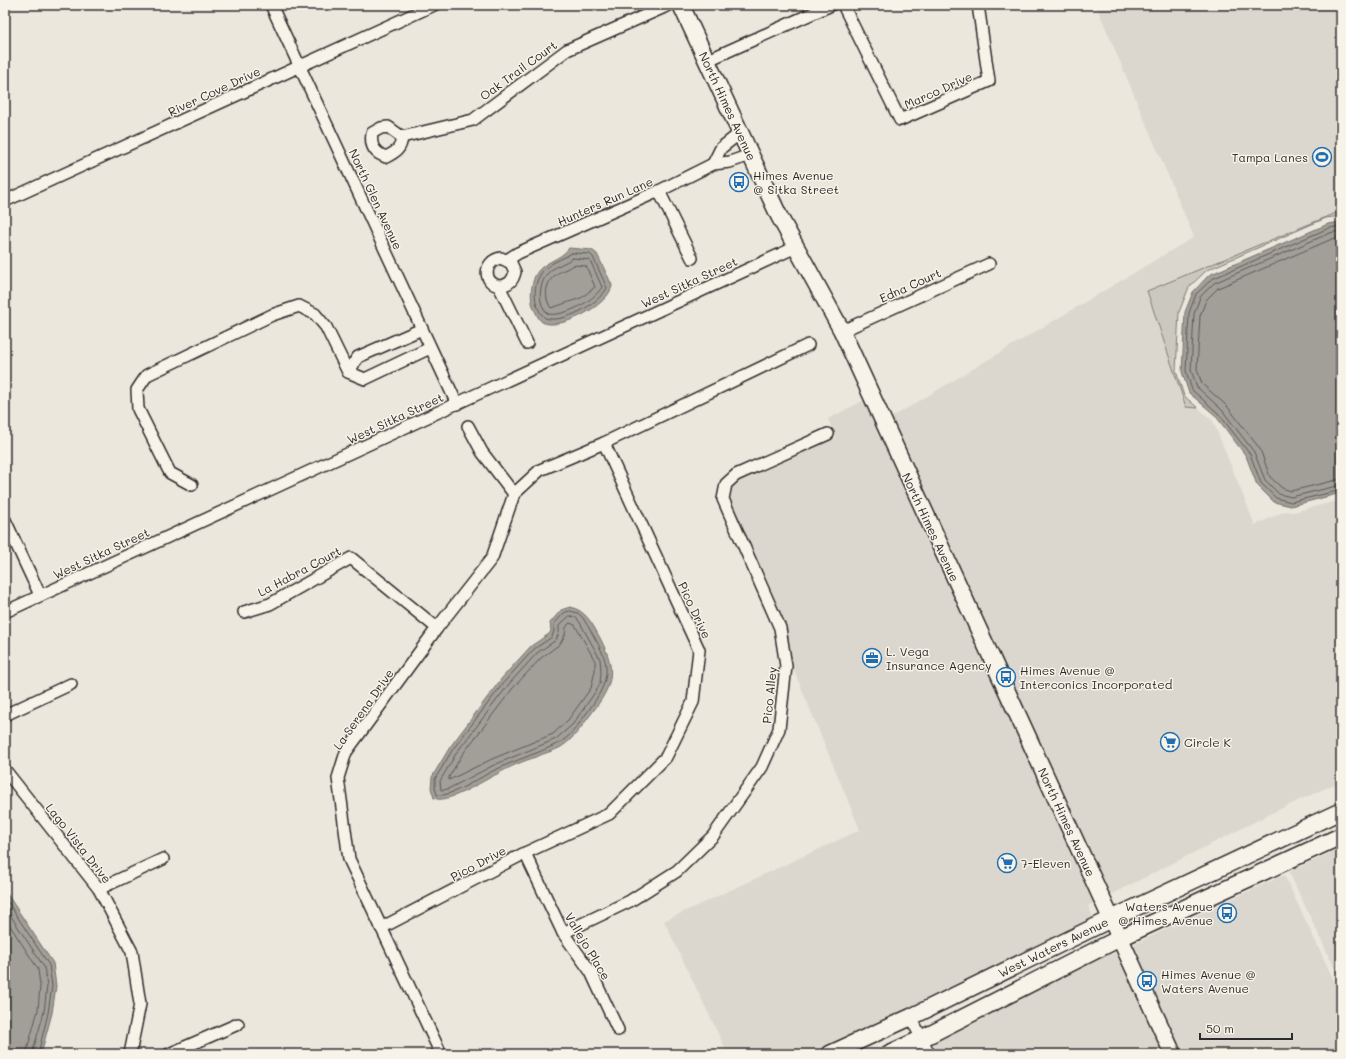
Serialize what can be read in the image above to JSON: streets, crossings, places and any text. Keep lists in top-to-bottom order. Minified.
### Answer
{"streets":{"street":["Oak Trail Court","Marco Drive","River Cove Drive","North Himes Avenue","North Glen Avenue","Hunters Run Lane","West Sitka Street","Edna Court","La Habra Court","Pico Drive","Pico Alley","La Serena Drive","Lago Vista Drive","Vallejo Place","West Waters Avenue"]},"crossings":[["River Cove Drive","North Glen Avenue"],["North Himes Avenue","Hunters Run Lane"],["North Himes Avenue","West Sitka Street"],["North Himes Avenue","Edna Court"],["North Himes Avenue","West Waters Avenue"],["North Glen Avenue","West Sitka Street"],["La Habra Court","La Serena Drive"],["Pico Drive","La Serena Drive"],["Pico Drive","Vallejo Place"],["Pico Alley","Vallejo Place"]],"places":{"sports":["Tampa Lanes"],"bus stop":["Himes Avenue @ Sitka Street","Himes Avenue @ Interconics Incorporated","Waters Avenue @ Himes Avenue","Himes Avenue @ Waters Avenue"],"office":["L. Vega Insurance Agency"],"supermarket":["Circle K","7-Eleven"]},"scale_bar":"50 m"}
